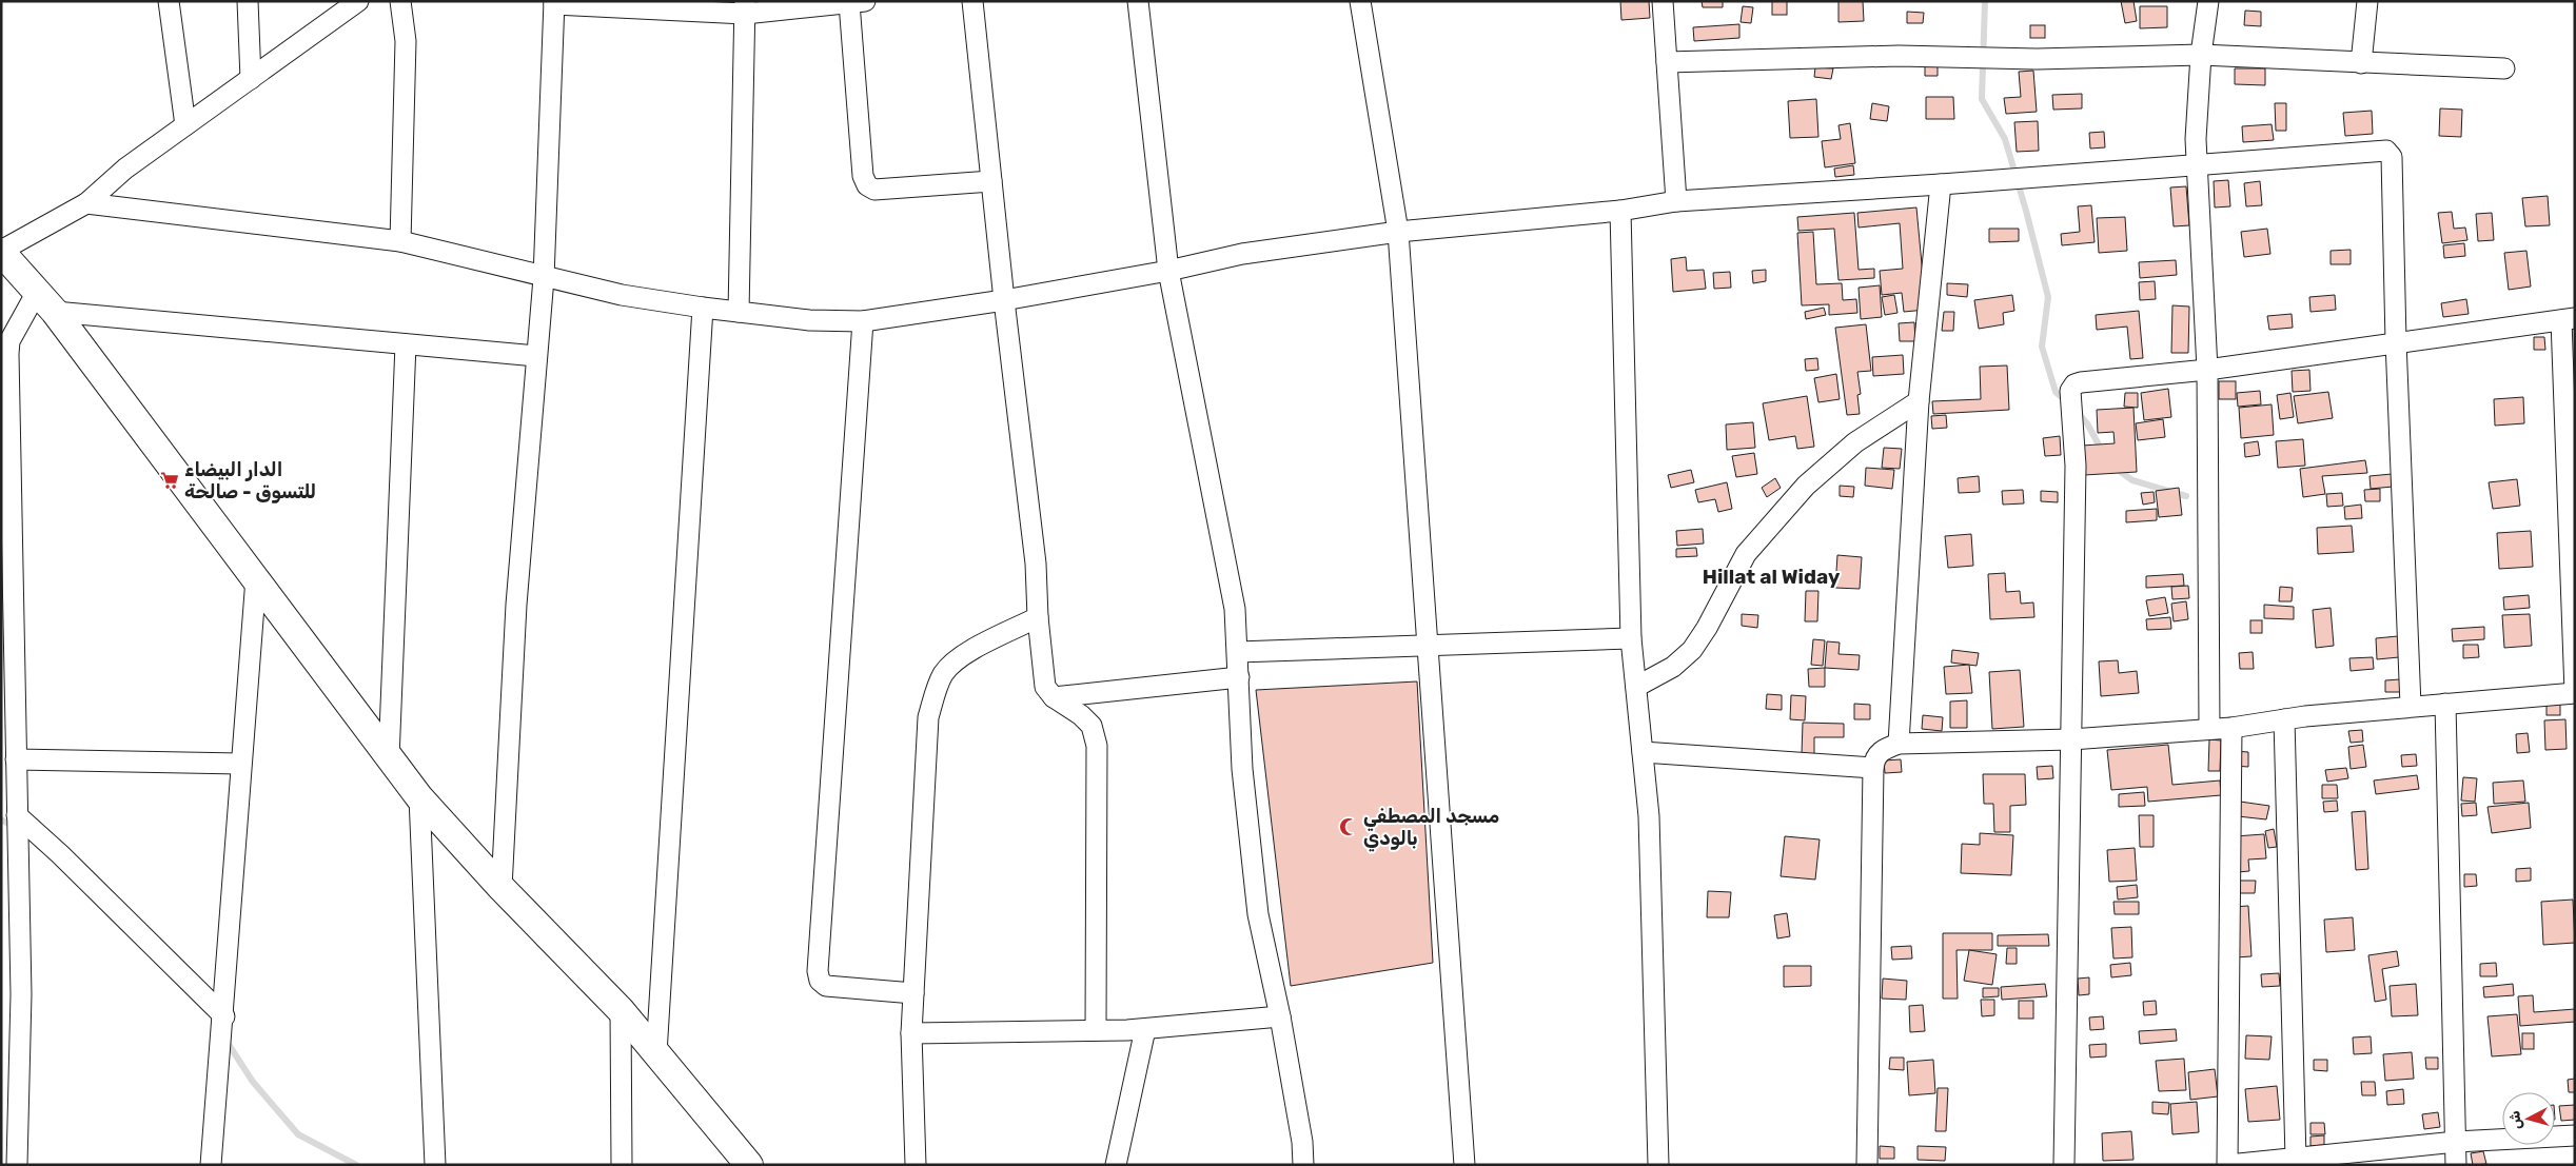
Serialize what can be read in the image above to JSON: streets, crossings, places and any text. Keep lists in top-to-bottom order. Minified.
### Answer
{"districts":["Hillat al Widay"],"places":{"supermarket":["الدار البيضاء للتسوق - صالحة"],"mosque":["مسجد المصطفي بالودي"]},"north":"left"}
